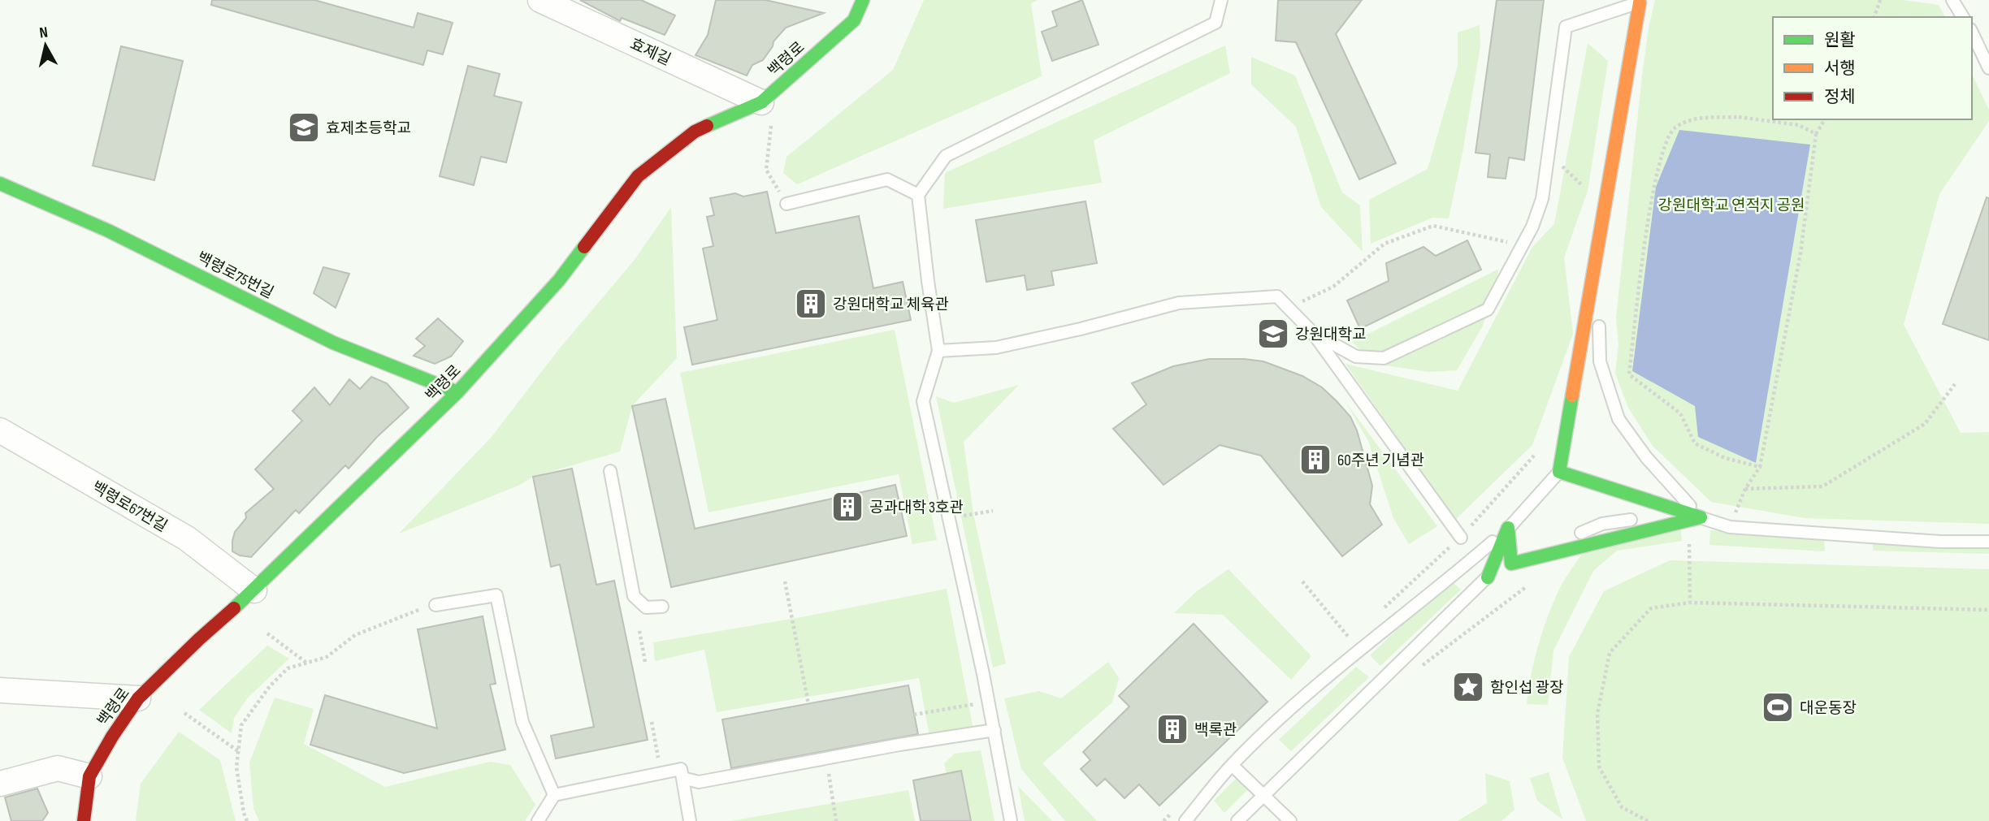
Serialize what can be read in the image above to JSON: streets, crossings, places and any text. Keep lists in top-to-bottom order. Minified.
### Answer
{"streets":{"street":["효제길","백령로","백령로75번길","백령로67번길"]},"crossings":[["효제길","백령로"],["백령로","백령로75번길"],["백령로","백령로67번길"]],"parks":["강원대학교 연적지 공원"],"places":{"school or university":["효제초등학교","강원대학교"],"building":["강원대학교 체육관","60주년 기념관","공과대학 3호관","백록관"],"place":["함인섭 광장"],"sports":["대운동장"]},"legend":["원활","서행","정체"],"north":"top"}
